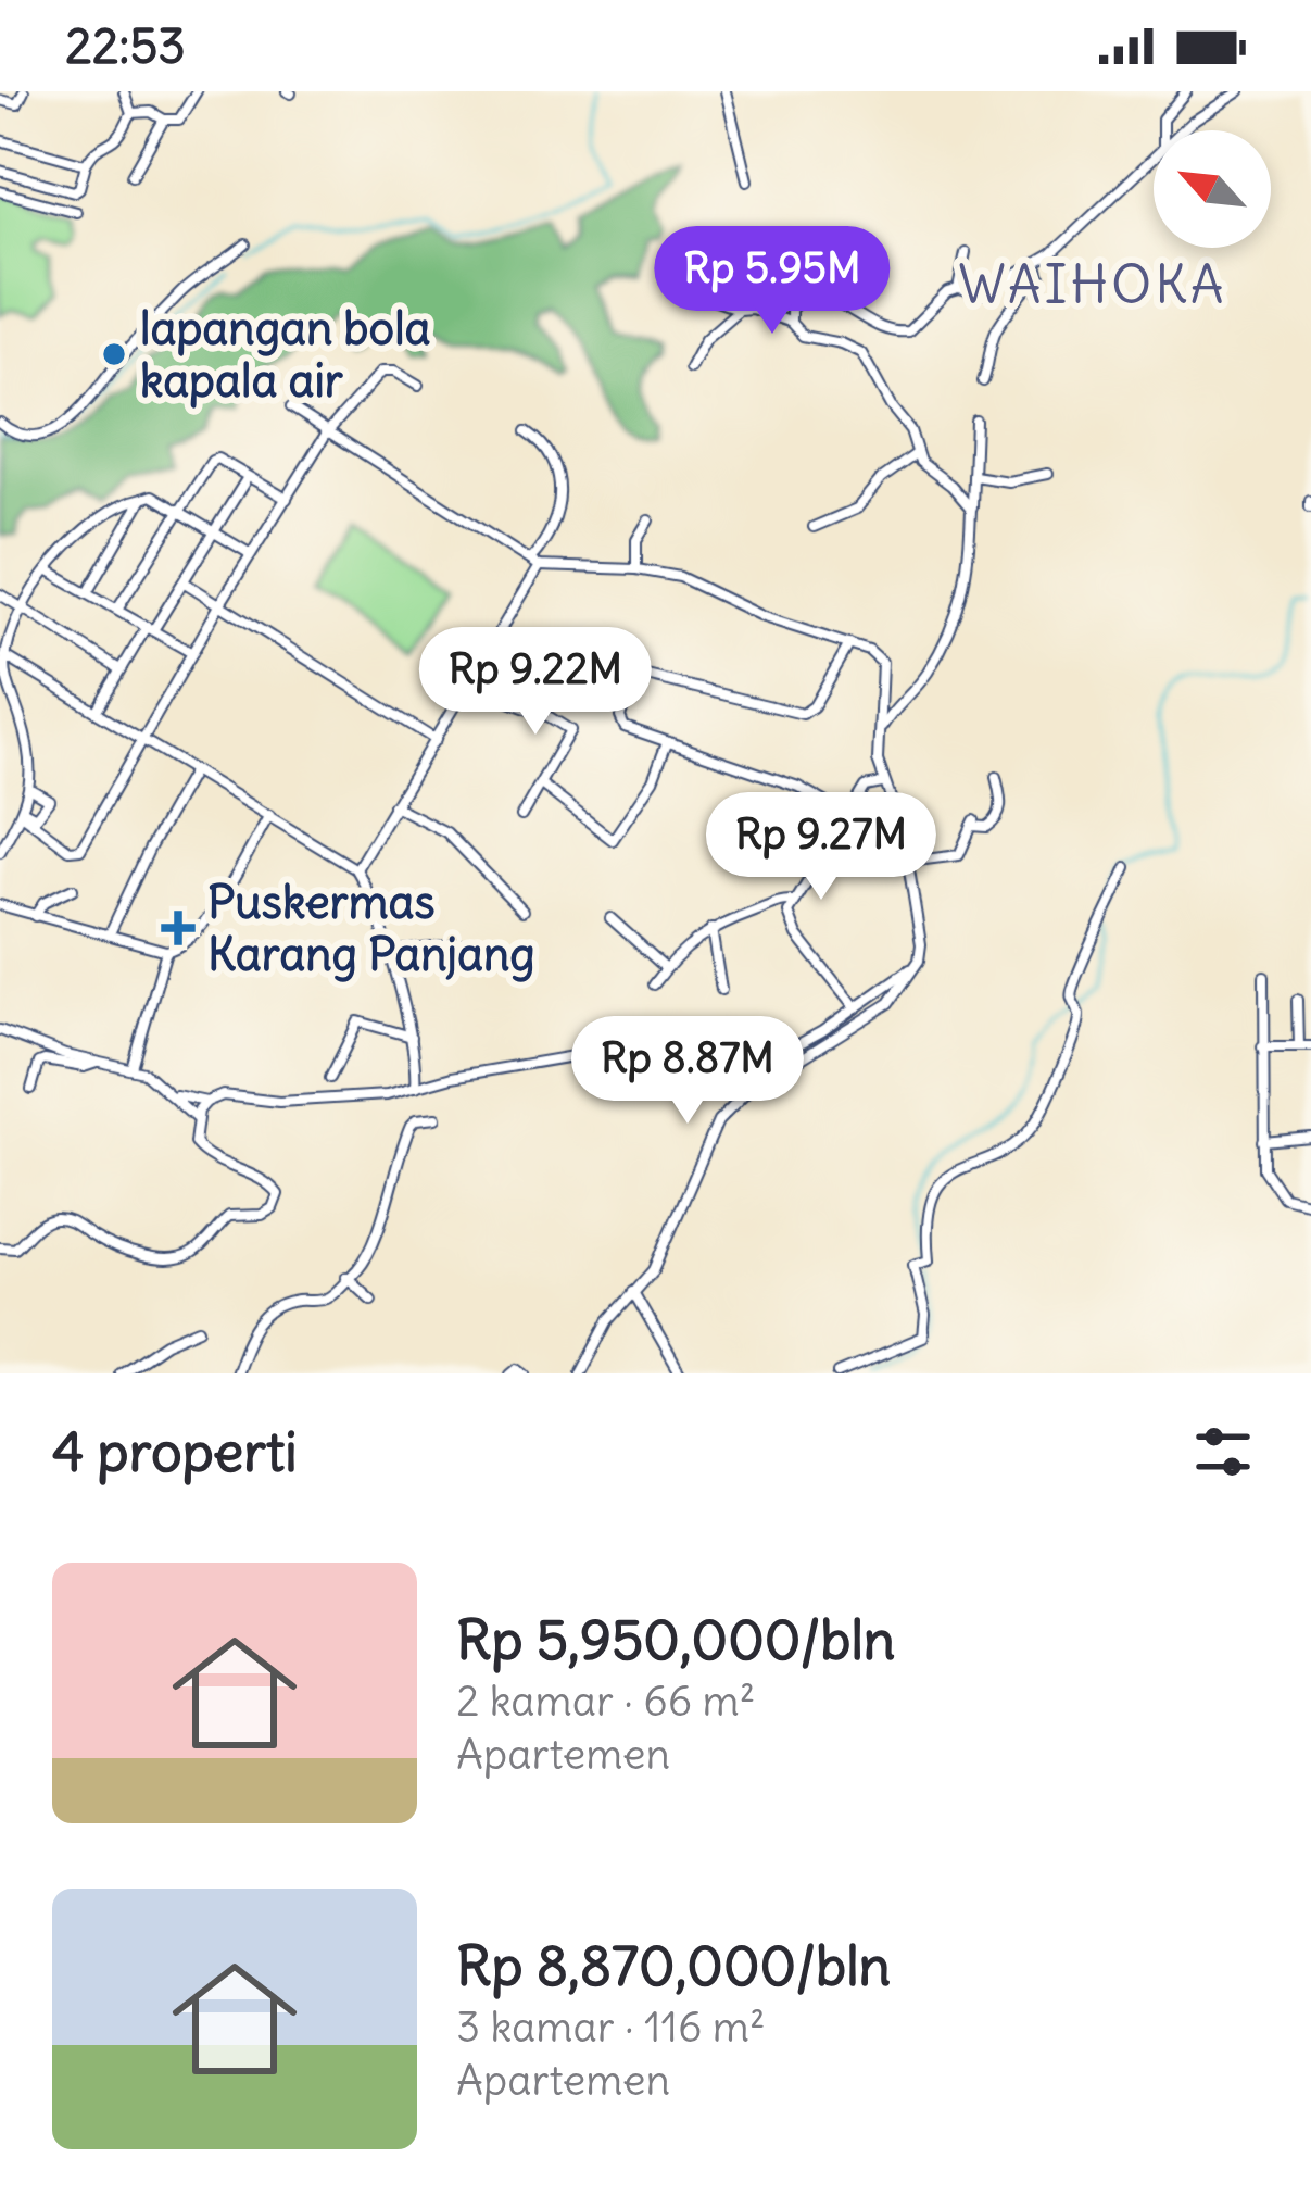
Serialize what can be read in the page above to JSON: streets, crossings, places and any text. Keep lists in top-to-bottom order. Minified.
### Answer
{"districts":["WAIHOKA"],"places":{"other":["lapangan bola kapala air"],"health":["Puskermas Karang Panjang"]},"north":"top left","page":{"status":"22:53","price":["Rp 5.95M","Rp 9.22M","Rp 9.27M","Rp 8.87M"],"heading":"4 properti","list":[{"name":"Rp 5,950,000/bln","note":"2 kamar · 66 m² · Apartemen"},{"name":"Rp 8,870,000/bln","note":"3 kamar · 116 m² · Apartemen"}]}}
